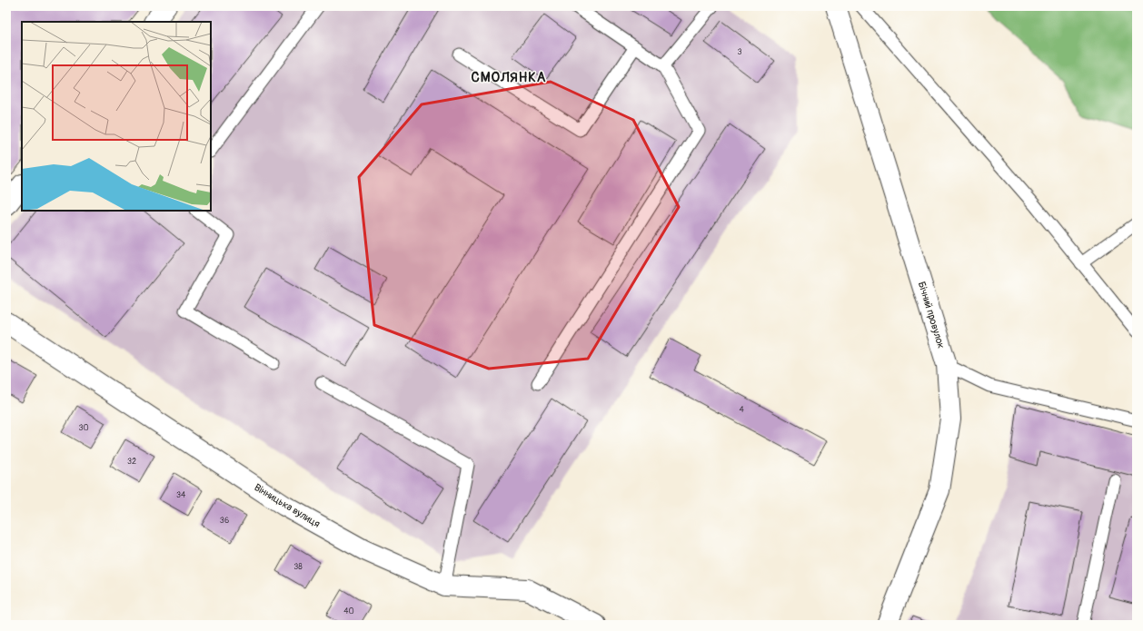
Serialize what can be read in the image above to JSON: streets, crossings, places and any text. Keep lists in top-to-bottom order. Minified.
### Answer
{"streets":{"street":["Бічний провулок","Вінницька вулиця"]},"districts":["СМОЛЯНКА"],"house_numbers":["3","4","30","32","34","36","38","40"]}
